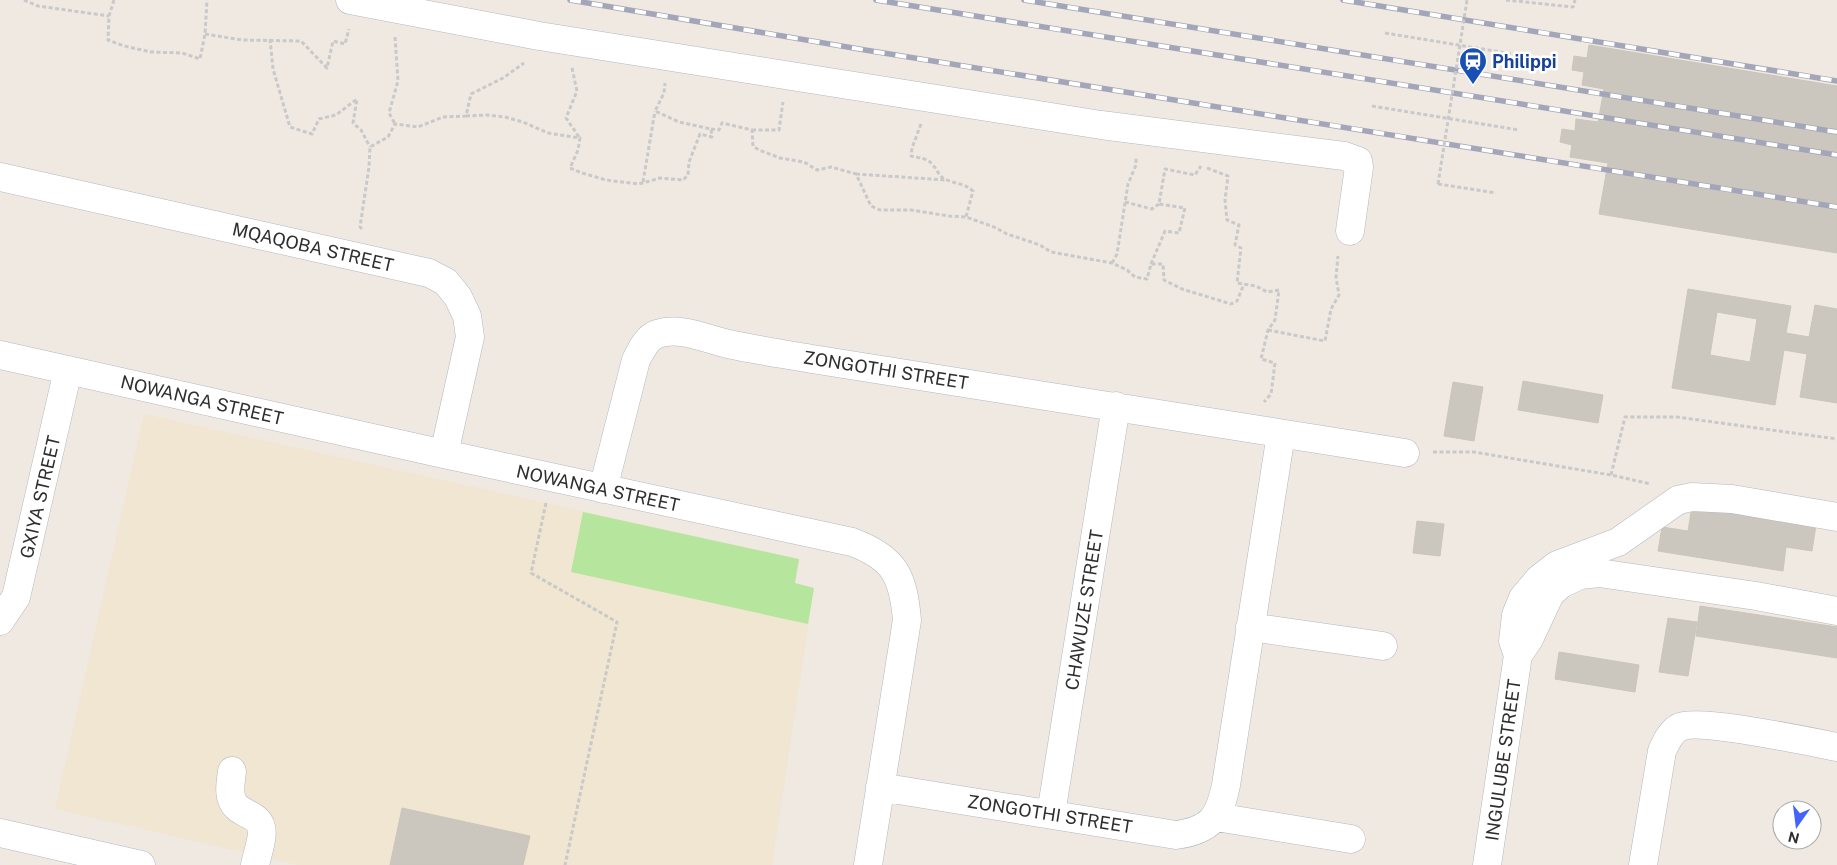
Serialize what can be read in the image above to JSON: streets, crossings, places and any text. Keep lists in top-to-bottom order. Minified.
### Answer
{"streets":{"street":["MQAQOBA STREET","ZONGOTHI STREET","NOWANGA STREET","GXIYA STREET","CHAWUZE STREET","INGULUBE STREET"]},"crossings":[["MQAQOBA STREET","NOWANGA STREET"],["ZONGOTHI STREET","NOWANGA STREET"],["ZONGOTHI STREET","CHAWUZE STREET"],["NOWANGA STREET","GXIYA STREET"]],"places":{"station":["Philippi"]},"north":"bottom"}
